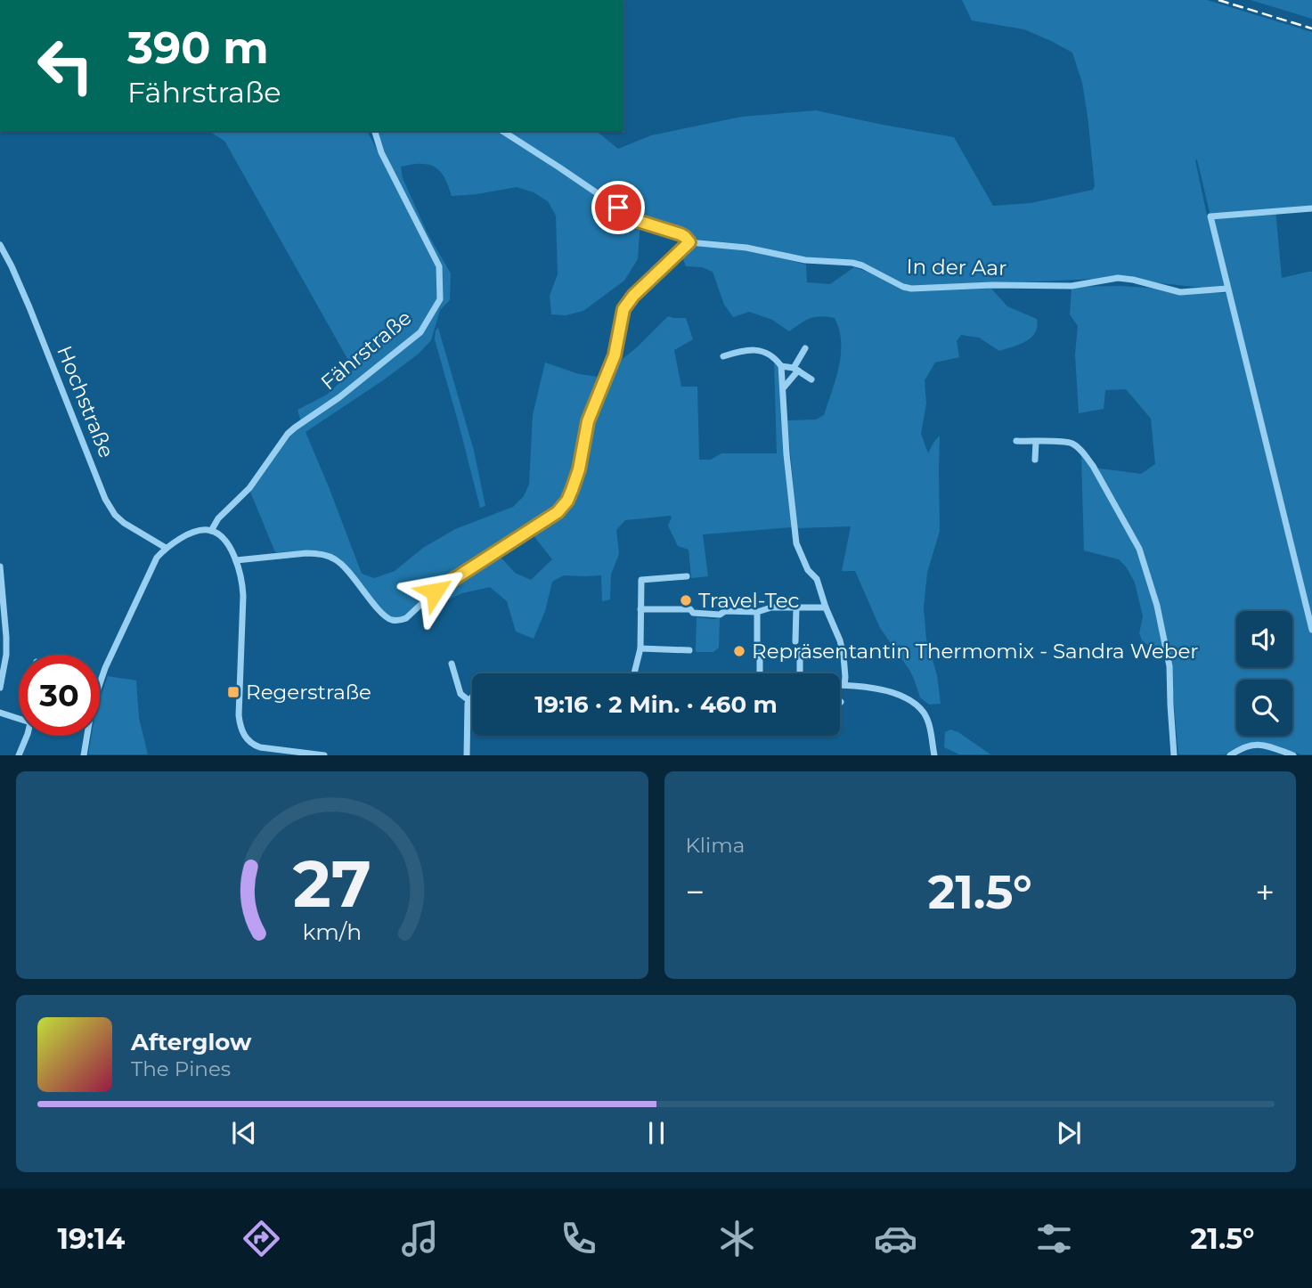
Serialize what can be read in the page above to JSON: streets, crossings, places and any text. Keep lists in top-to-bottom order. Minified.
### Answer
{"streets":{"street":["In der Aar","Fährstraße","Hochstraße"]},"places":{"other":["Travel-Tec","Repräsentantin Thermomix - Sandra Weber"],"transit":["Regerstraße"]},"page":{"turn":["390 m","Fährstraße"],"limit":"30","trip":"19:16 · 2 Min. · 460 m","tile":"Klima","heat":["−","21.5°","+"],"song":["Afterglow","The Pines"],"tabs":["19:14","21.5°"],"gauge":["27","km/h"]}}
